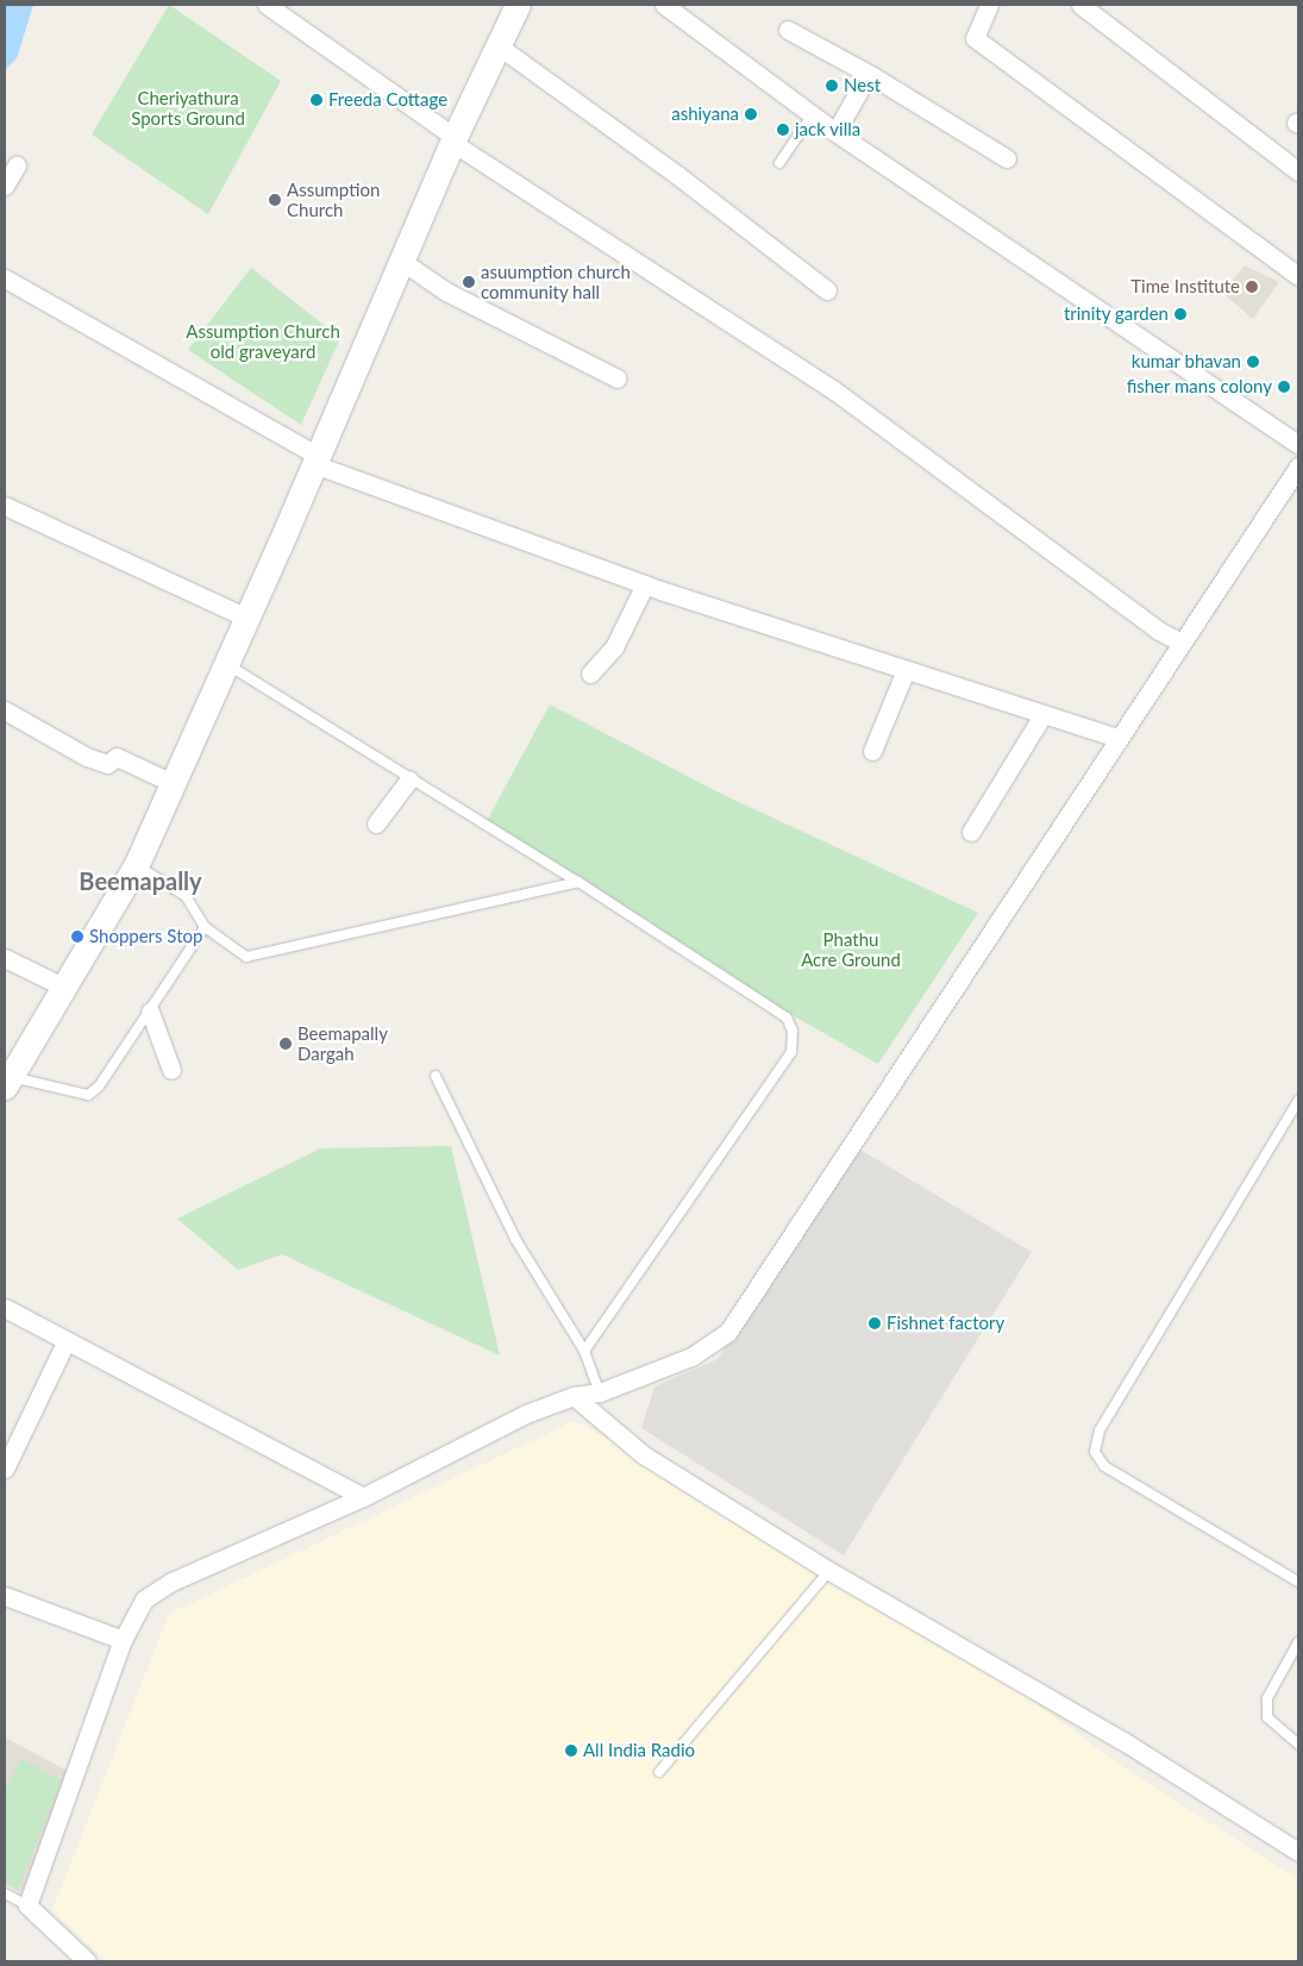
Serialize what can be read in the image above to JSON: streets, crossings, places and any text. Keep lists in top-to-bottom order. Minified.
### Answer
{"districts":["Beemapally"],"parks":["Cheriyathura Sports Ground","Assumption Church old graveyard","Phathu Acre Ground"],"places":["Nest","Freeda Cottage","ashiyana","jack villa","Assumption Church","asuumption church community hall","Time Institute","trinity garden","kumar bhavan","fisher mans colony","Shoppers Stop","Beemapally Dargah","Fishnet factory","All India Radio"]}
